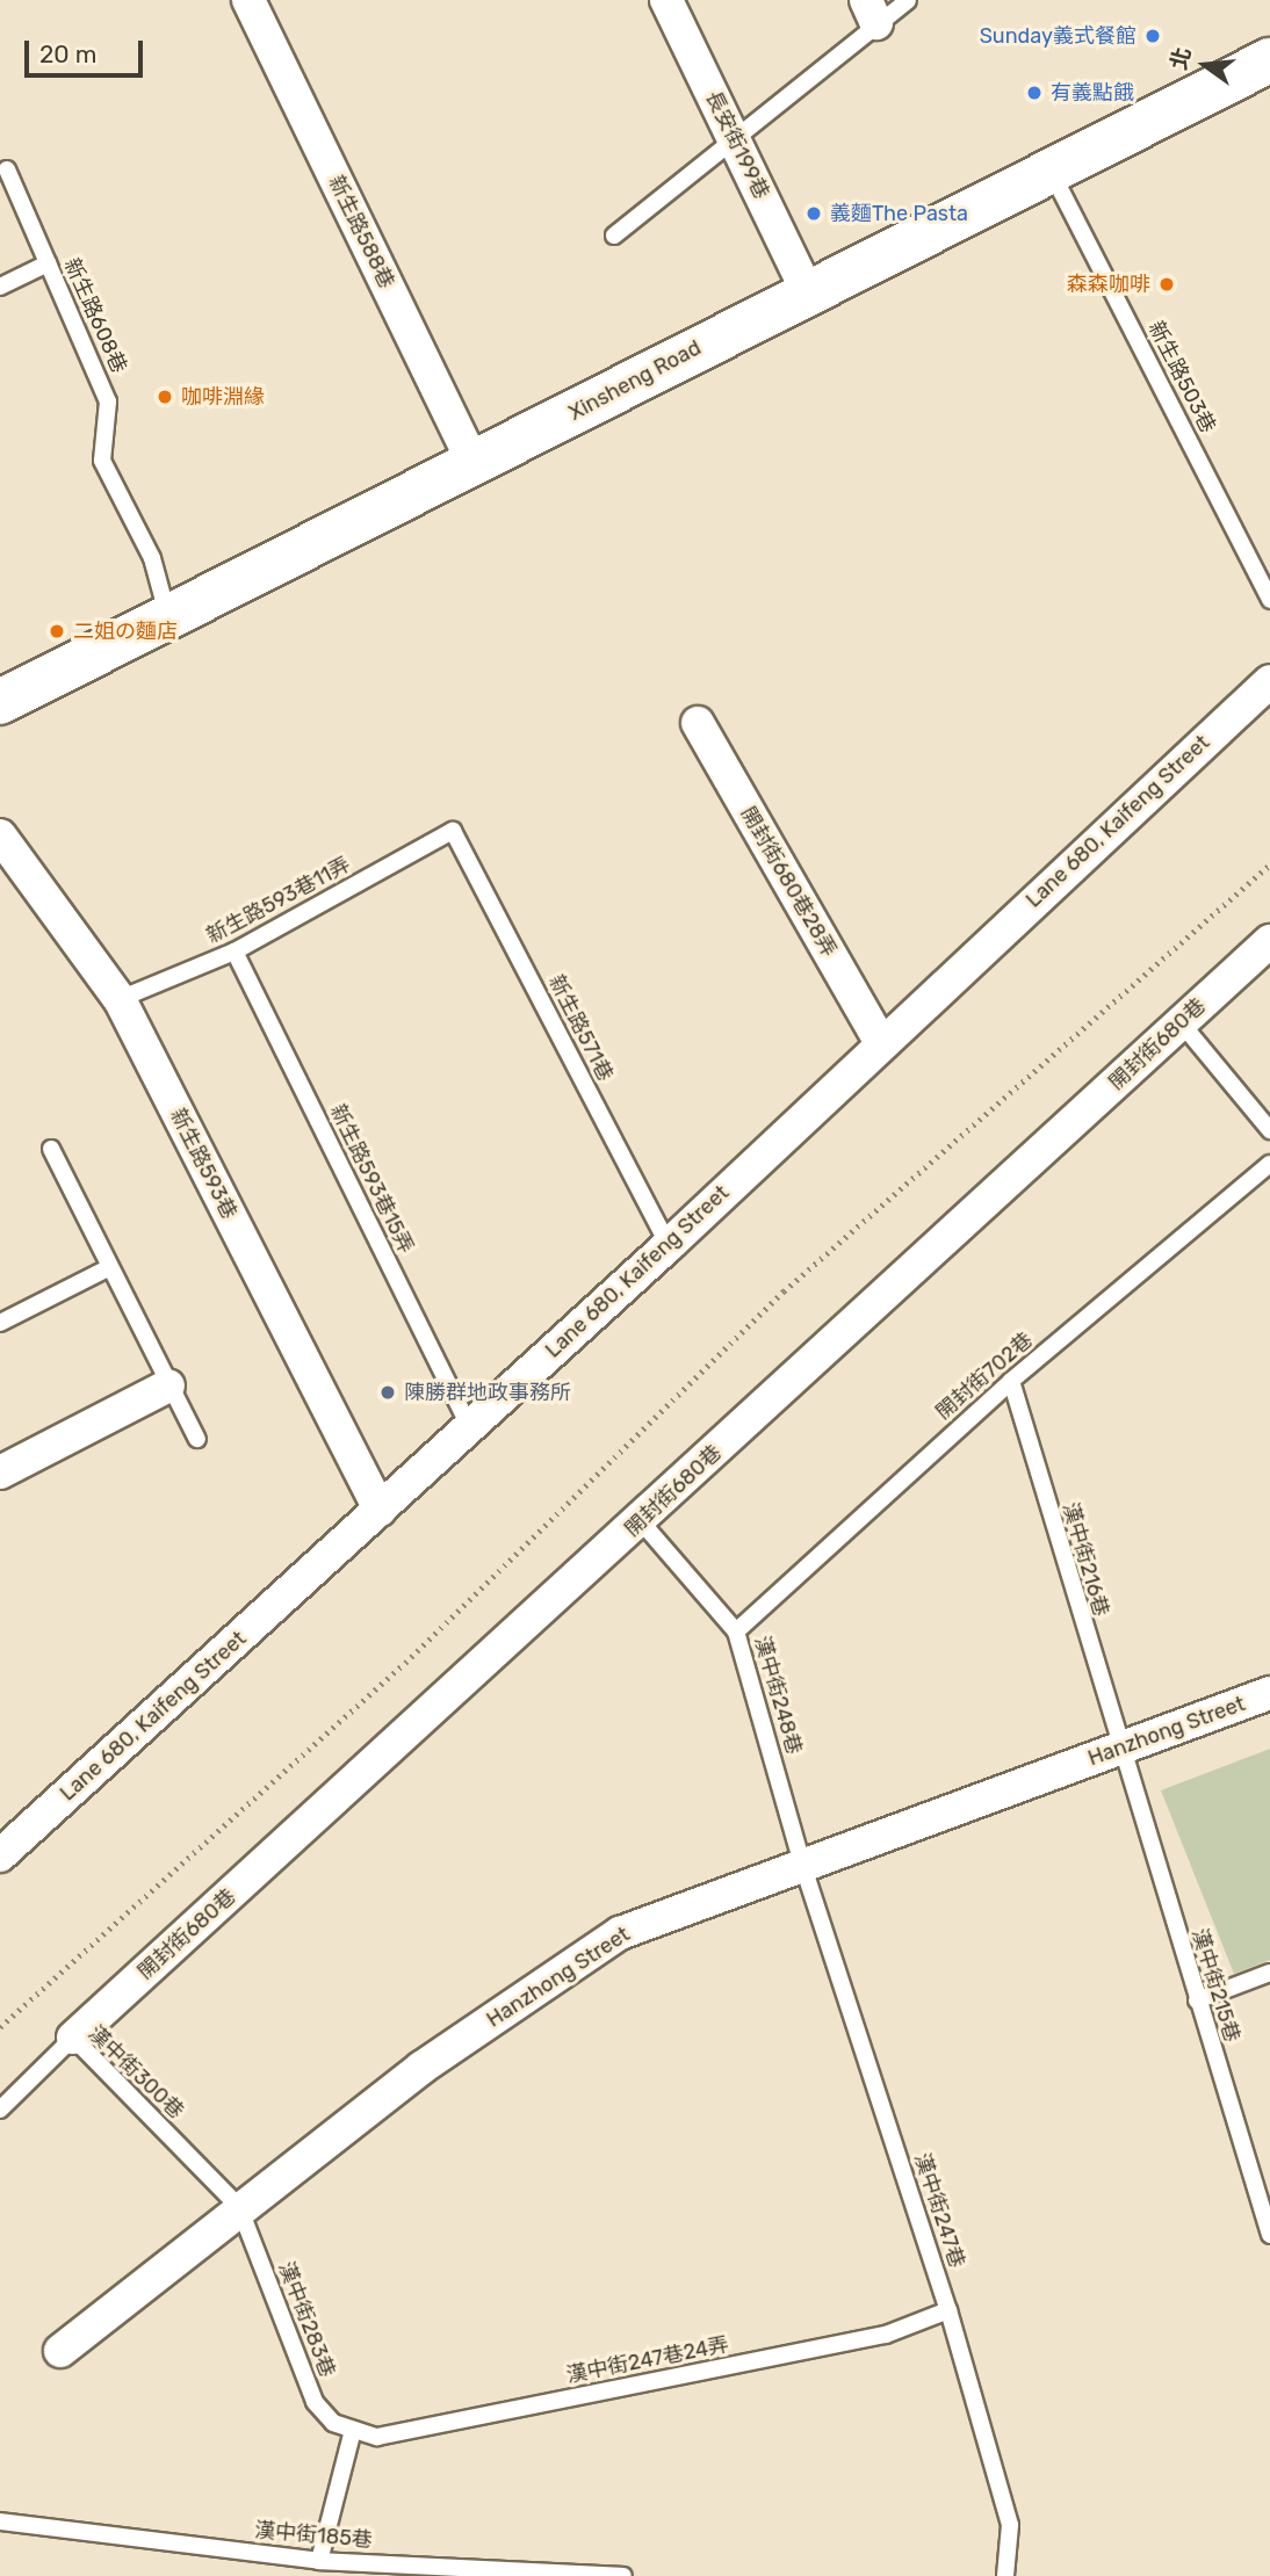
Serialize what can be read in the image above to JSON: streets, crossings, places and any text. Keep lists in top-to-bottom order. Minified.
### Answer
{"streets":{"street":["長安街199巷","新生路588巷","Xinsheng Road","Lane 680, Kaifeng Street","開封街680巷28弄","開封街680巷","新生路593巷","Hanzhong Street"],"lane":["新生路608巷","新生路503巷","新生路593巷11弄","新生路571巷","新生路593巷15弄","開封街702巷","漢中街216巷","漢中街248巷","漢中街215巷","漢中街300巷","漢中街247巷","漢中街283巷","漢中街247巷24弄","漢中街185巷"]},"crossings":[["長安街199巷","Xinsheng Road"],["新生路588巷","Xinsheng Road"],["新生路608巷","Xinsheng Road"],["新生路503巷","Xinsheng Road"],["Lane 680, Kaifeng Street","開封街680巷28弄"],["Lane 680, Kaifeng Street","新生路571巷"],["Lane 680, Kaifeng Street","新生路593巷"],["Lane 680, Kaifeng Street","新生路593巷15弄"],["新生路593巷11弄","新生路571巷"],["新生路593巷11弄","新生路593巷"],["新生路593巷11弄","新生路593巷15弄"],["開封街680巷","漢中街248巷"],["開封街680巷","漢中街300巷"],["開封街702巷","漢中街216巷"],["開封街702巷","漢中街248巷"],["漢中街216巷","Hanzhong Street"],["漢中街216巷","漢中街215巷"],["漢中街248巷","Hanzhong Street"],["漢中街248巷","漢中街247巷"],["Hanzhong Street","漢中街215巷"],["Hanzhong Street","漢中街300巷"],["Hanzhong Street","漢中街247巷"],["Hanzhong Street","漢中街283巷"],["漢中街300巷","漢中街283巷"],["漢中街247巷","漢中街247巷24弄"],["漢中街283巷","漢中街247巷24弄"]],"places":["Sunday義式餐館","有義點餓","義麵The Pasta","森森咖啡","咖啡淵緣","二姐の麵店","陳勝群地政事務所"],"scale_bar":"20 m","north":"left"}
